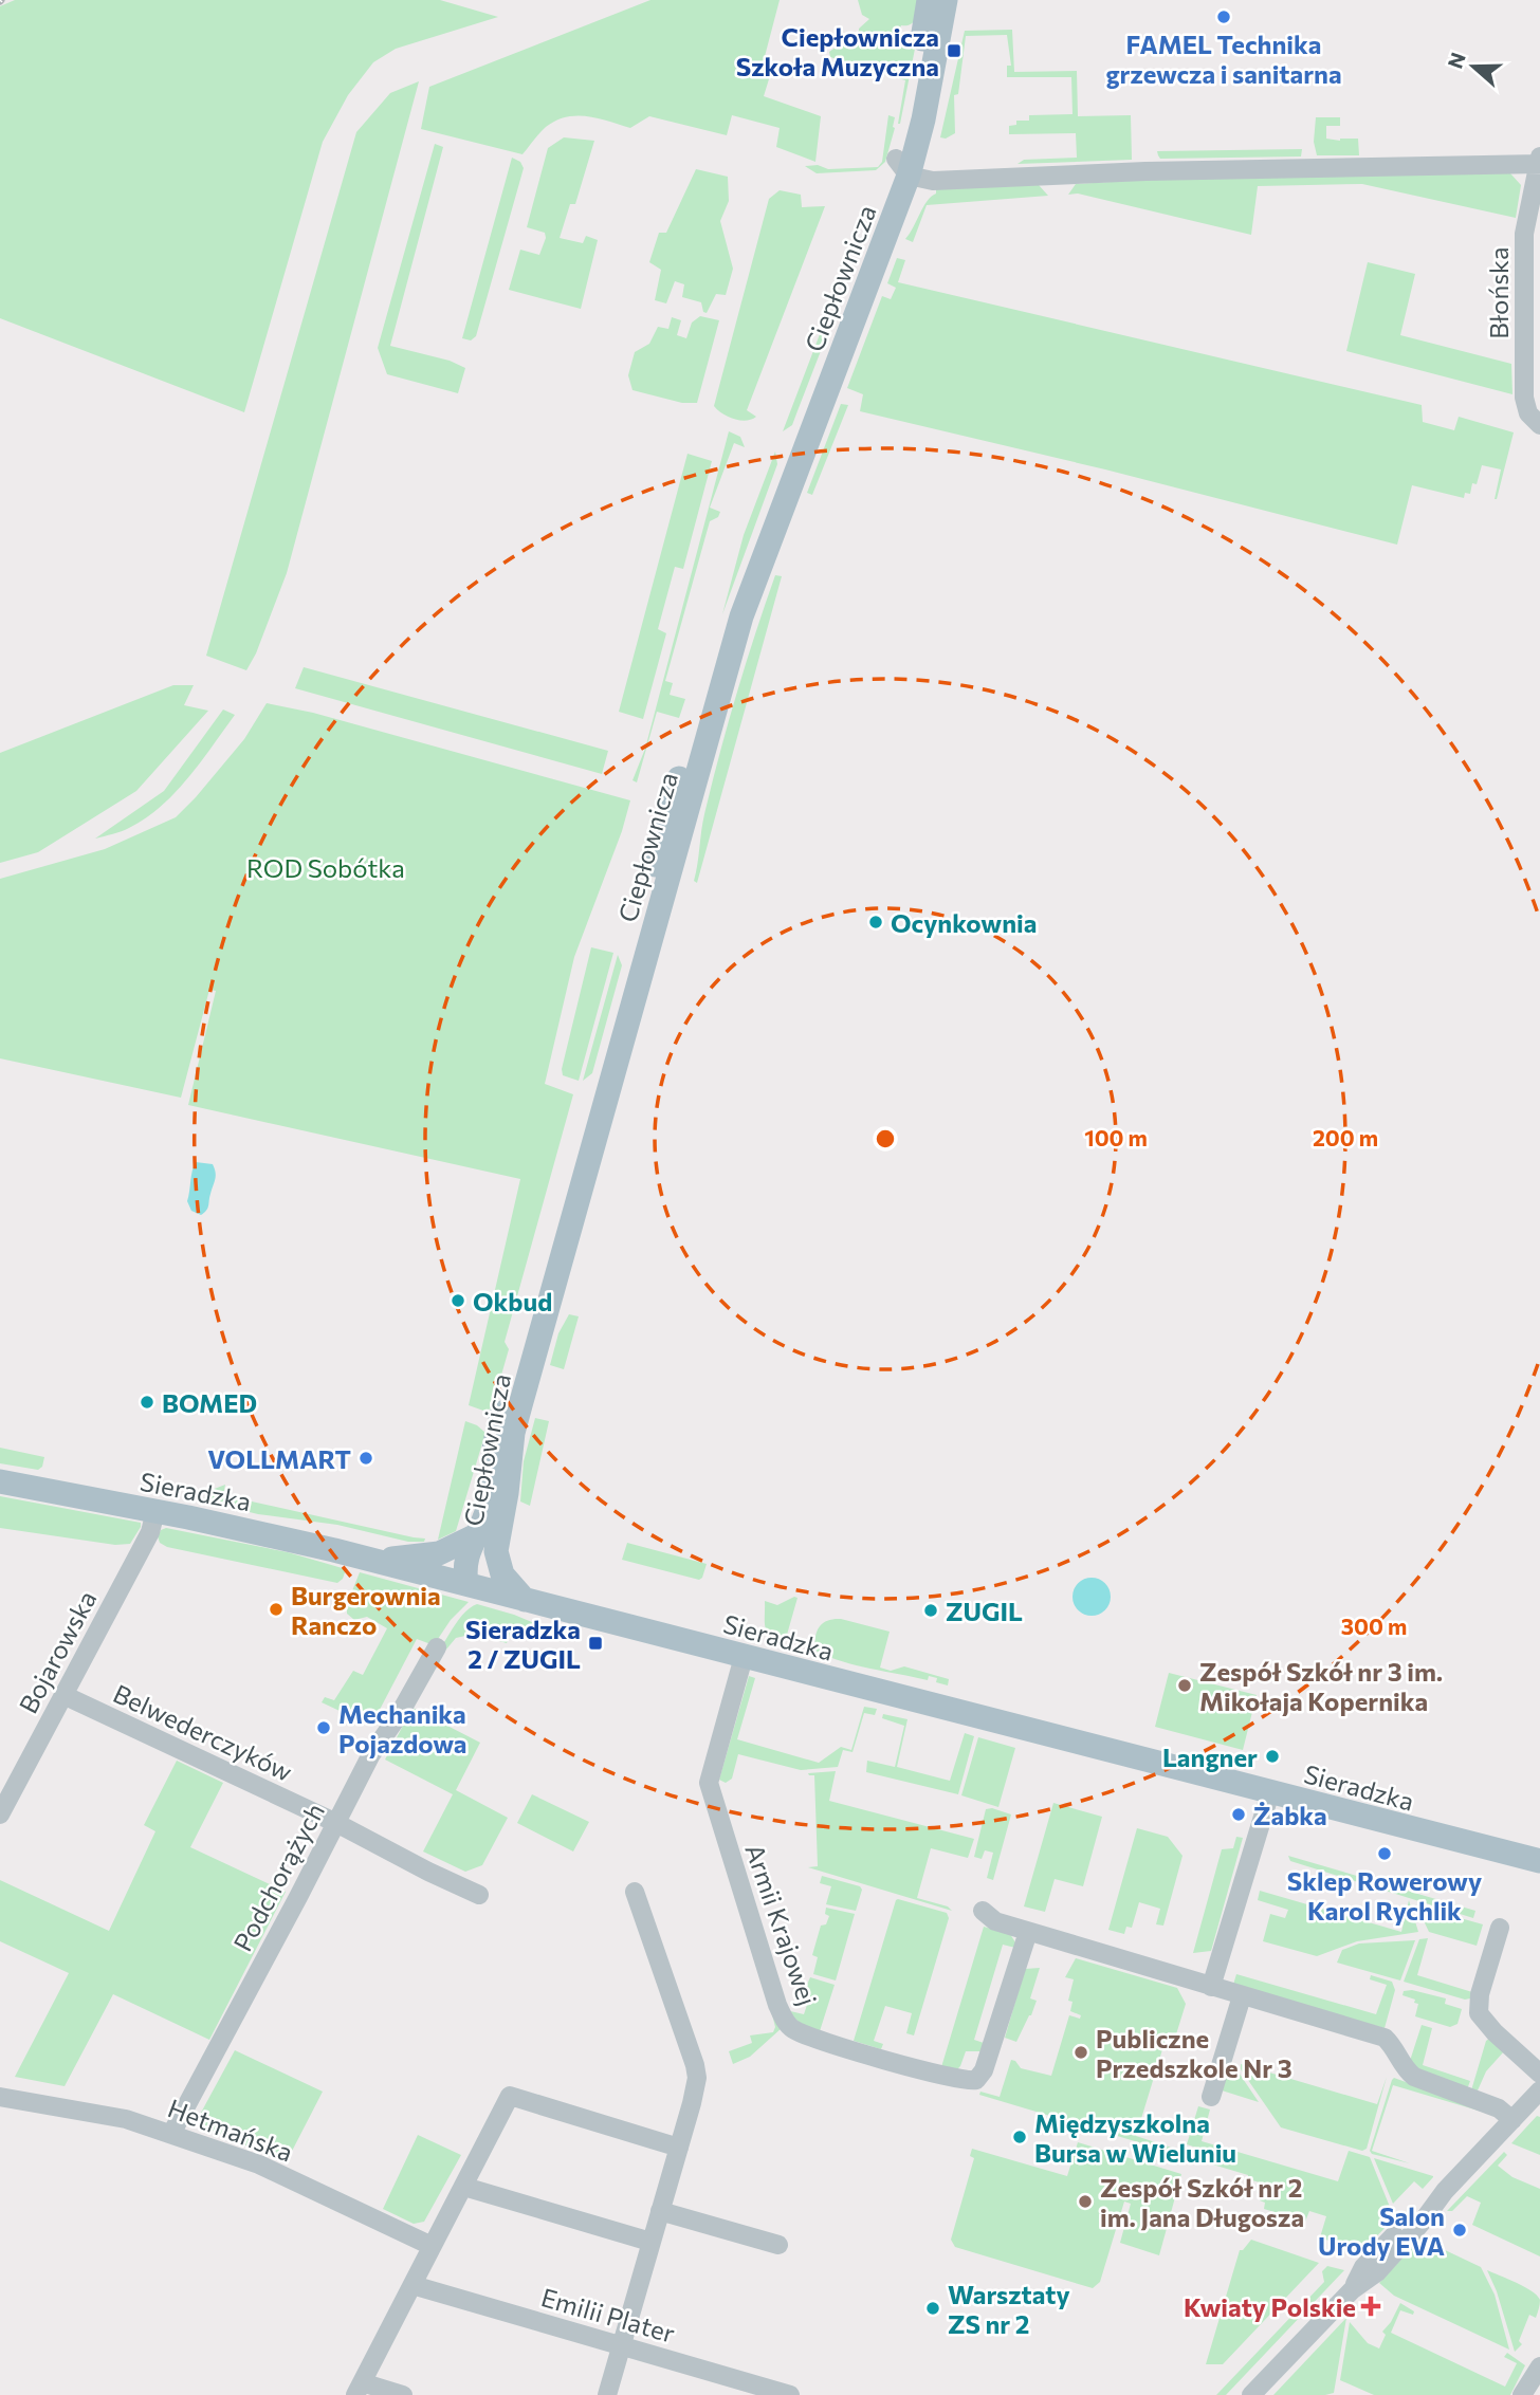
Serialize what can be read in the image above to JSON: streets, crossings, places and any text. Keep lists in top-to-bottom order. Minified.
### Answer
{"streets":{"main road":["Ciepłownicza","Sieradzka"],"street":["Błońska","Bojarowska","Belwederczyków","Podchorążych","Armii Krajowej","Hetmańska","Emilii Plater"]},"crossings":[["Ciepłownicza","Sieradzka"],["Sieradzka","Bojarowska"],["Sieradzka","Armii Krajowej"],["Bojarowska","Belwederczyków"],["Belwederczyków","Podchorążych"],["Podchorążych","Hetmańska"]],"parks":["ROD Sobótka"],"places":{"other":["FAMEL Technika grzewcza i sanitarna","Ocynkownia","Okbud","BOMED","VOLLMART","Burgerownia Ranczo","ZUGIL","Zespół Szkół nr 3 im. Mikołaja Kopernika","Mechanika Pojazdowa","Langner","Żabka","Sklep Rowerowy Karol Rychlik","Publiczne Przedszkole Nr 3","Międzyszkolna Bursa w Wieluniu","Zespół Szkół nr 2 im. Jana Długosza","Salon Urody EVA","Warsztaty ZS nr 2"],"transit":["Ciepłownicza Szkoła Muzyczna","Sieradzka 2 / ZUGIL"],"health":["Kwiaty Polskie"]},"north":"left","rings":["100 m","200 m","300 m"]}
